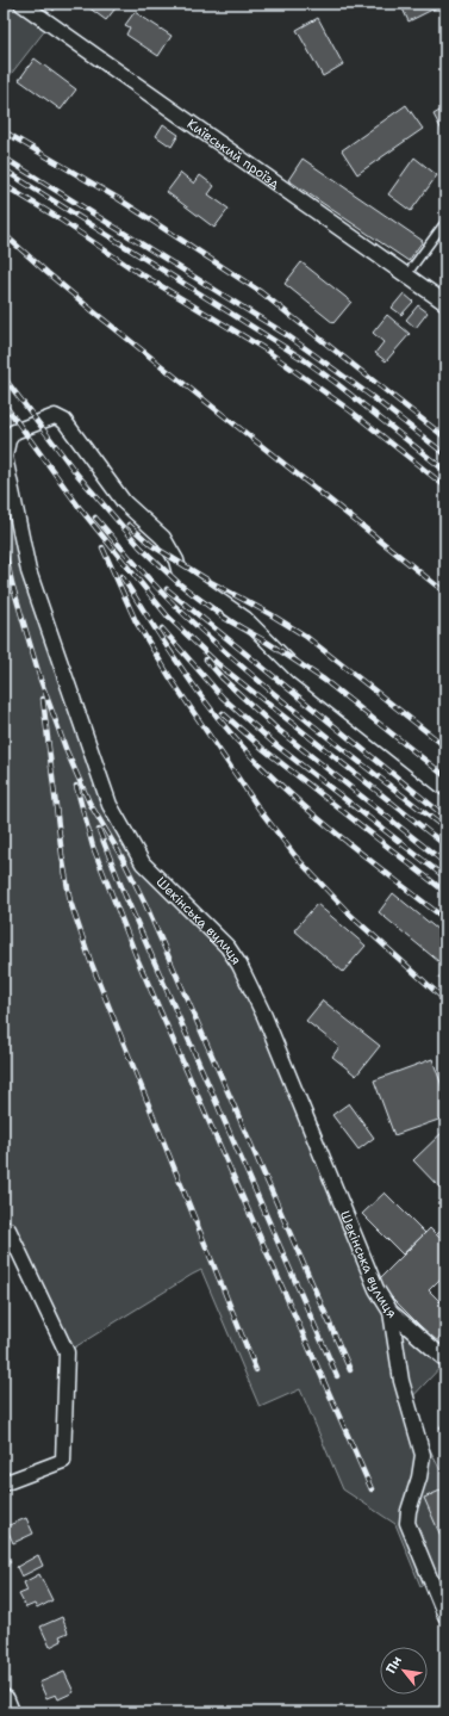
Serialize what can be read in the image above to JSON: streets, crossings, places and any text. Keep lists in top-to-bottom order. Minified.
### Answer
{"streets":{"street":["Київський проїзд","Шекінська вулиця"]},"north":"top left"}
